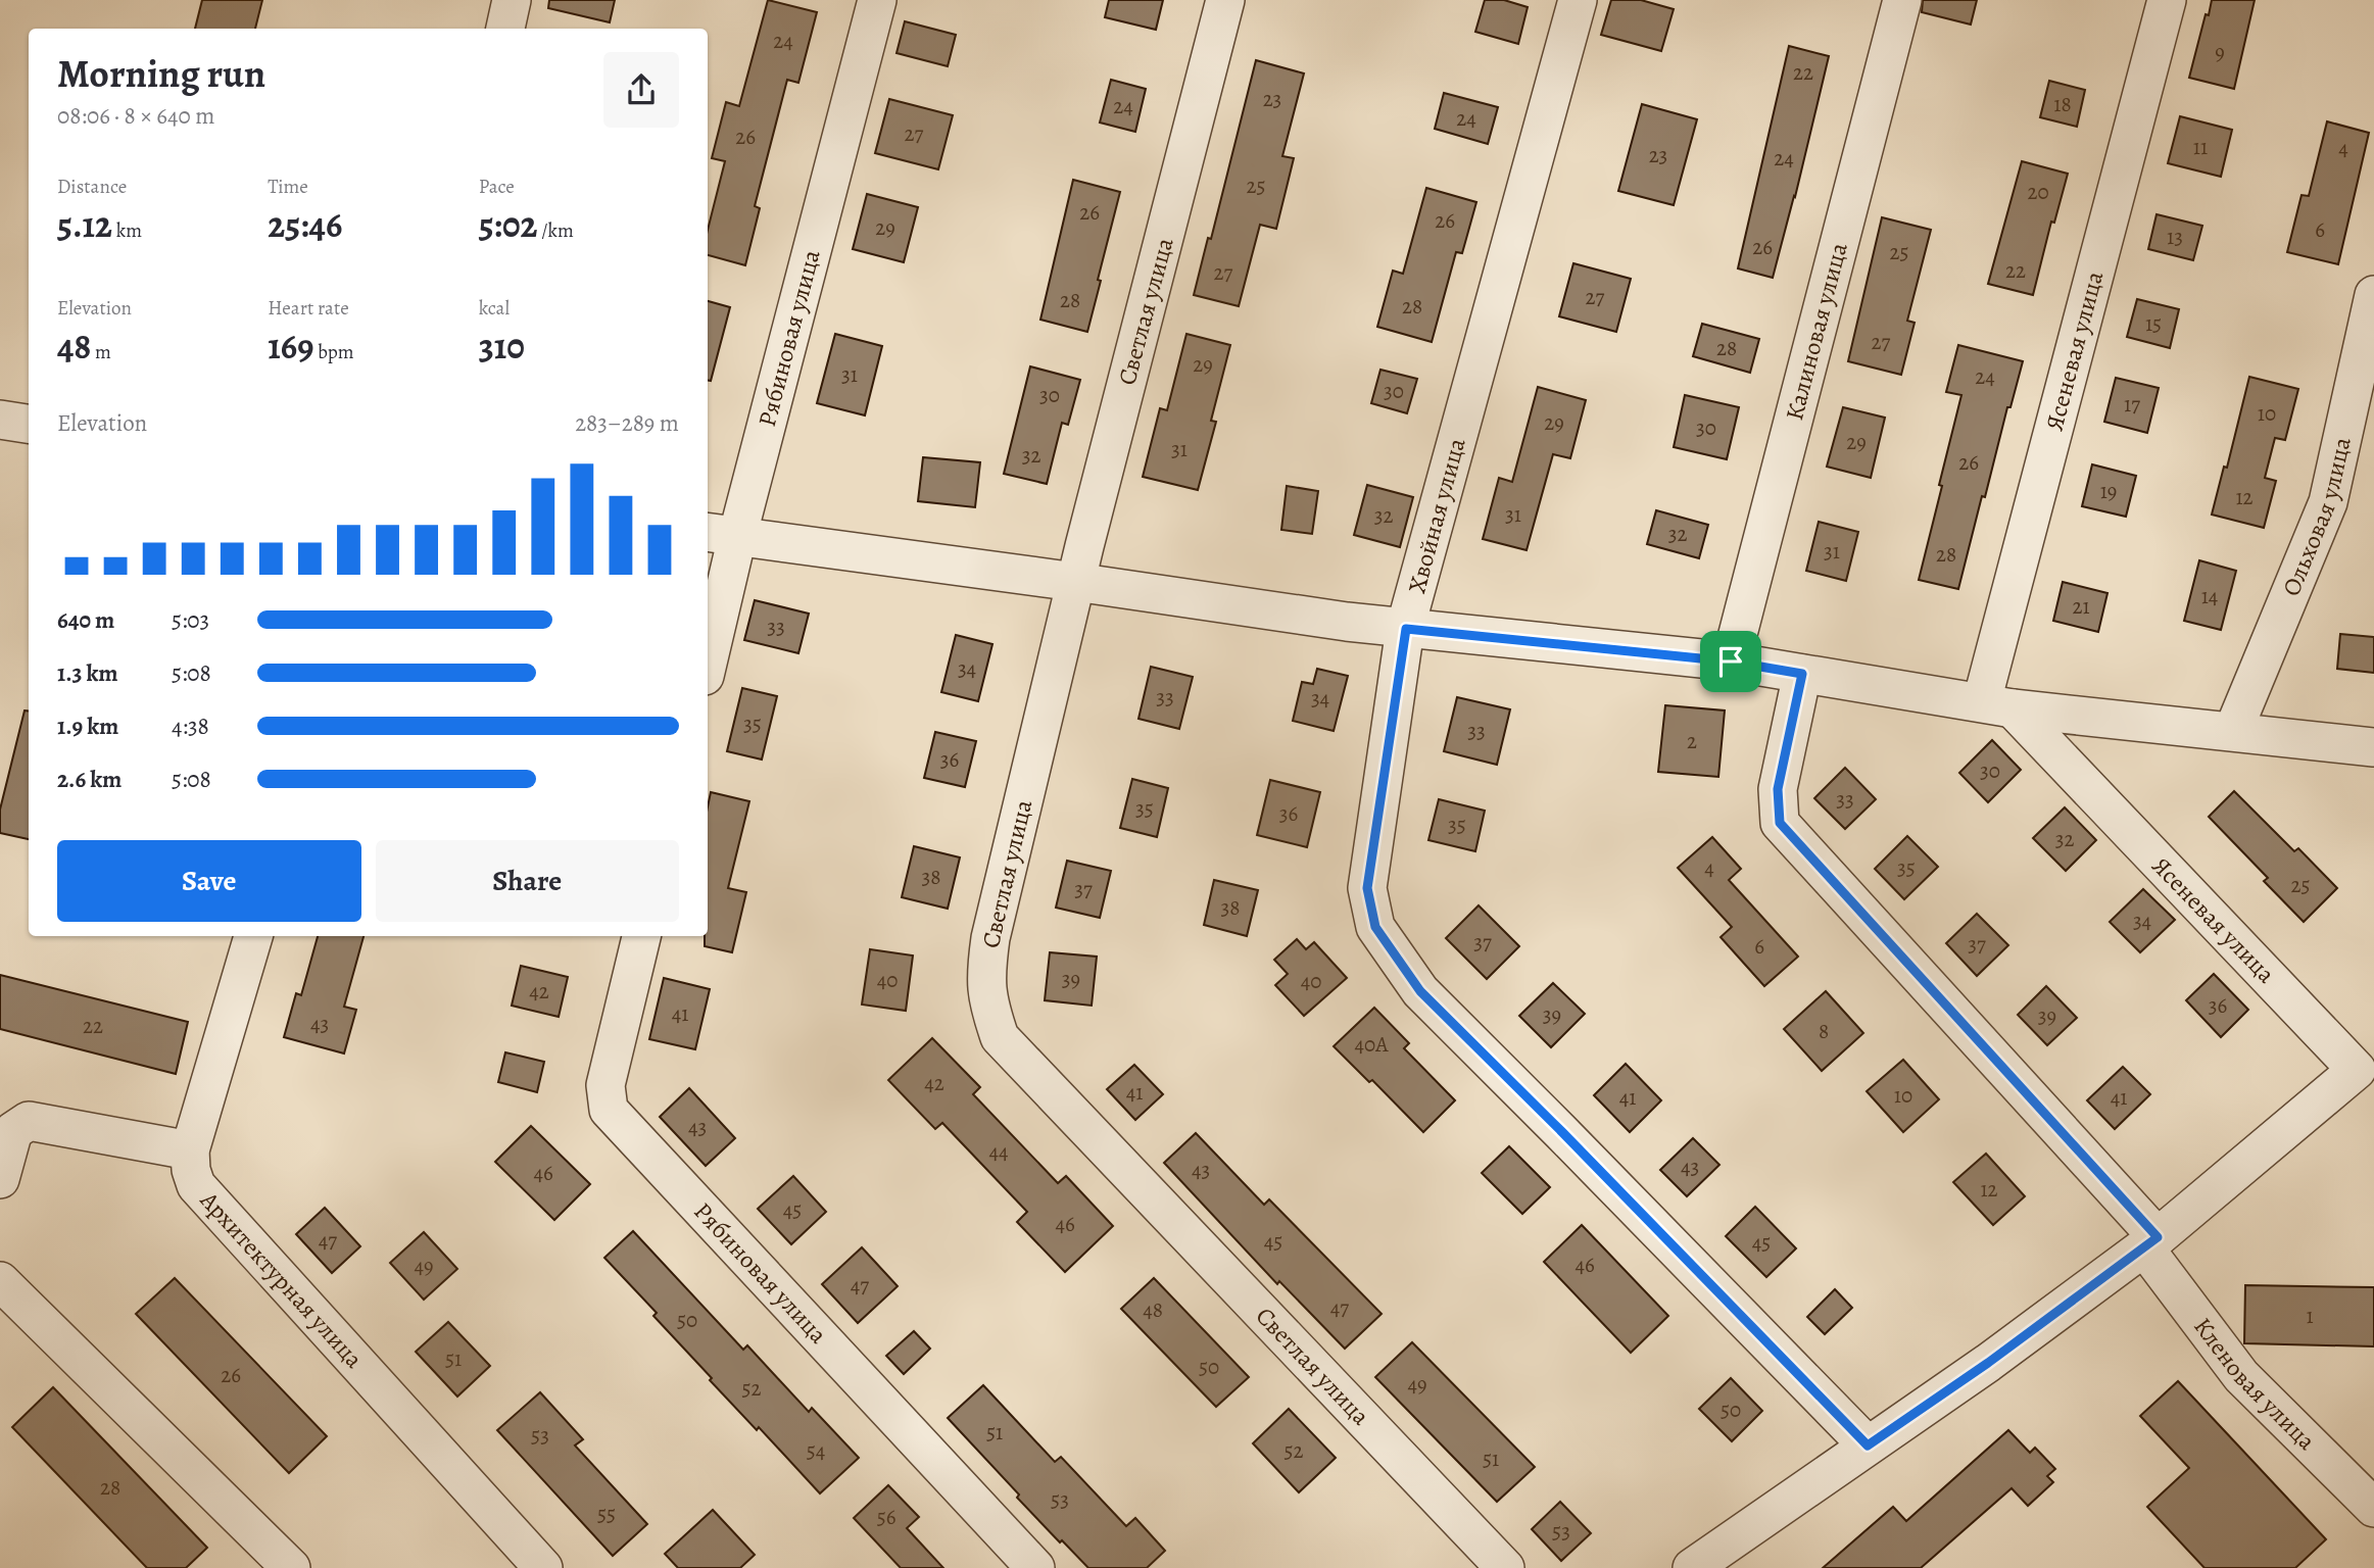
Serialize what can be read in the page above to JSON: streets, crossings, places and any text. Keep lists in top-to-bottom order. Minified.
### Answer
{"streets":{"street":["Светлая улица","Калиновая улица","Рябиновая улица","Ясеневая улица","Хвойная улица","Ольховая улица","Архитектурная улица","Кленовая улица"]},"house_numbers":["24","9","22","23","18","24","24","27","26","11","4","23","24","25","20","26","26","29","6","13","26","25","22","27","27","28","28","15","27","28","29","31","24","30","30","17","10","29","30","29","31","32","26","19","12","31","32","32","31","28","14","21","33","34","33","34","35","33","2","36","30","33","35","36","35","32","4","35","38","25","37","38","34","37","37","6","39","40","40","42","36","41","39","39","43","22","8","40А","42","41","10","41","41","43","44","43","43","46","12","45","46","47","45","45","46","49","47","47","48","1","50","51","50","26","49","52","50","51","53","54","52","51","28","53","55","56","53"],"page":{"heading":["Morning run","08:06 · 8 × 640 m"],"stats":[["Distance","5.12 km"],["Time","25:46"],["Pace","5:02 /km"],["Elevation","48 m"],["Heart rate","169 bpm"],["kcal","310"]],"chart":["Elevation","283–289 m"],"list":[{"name":"640 m","note":"5:03"},{"name":"1.3 km","note":"5:08"},{"name":"1.9 km","note":"4:38"},{"name":"2.6 km","note":"5:08"}],"buttons":["Save","Share"]}}
